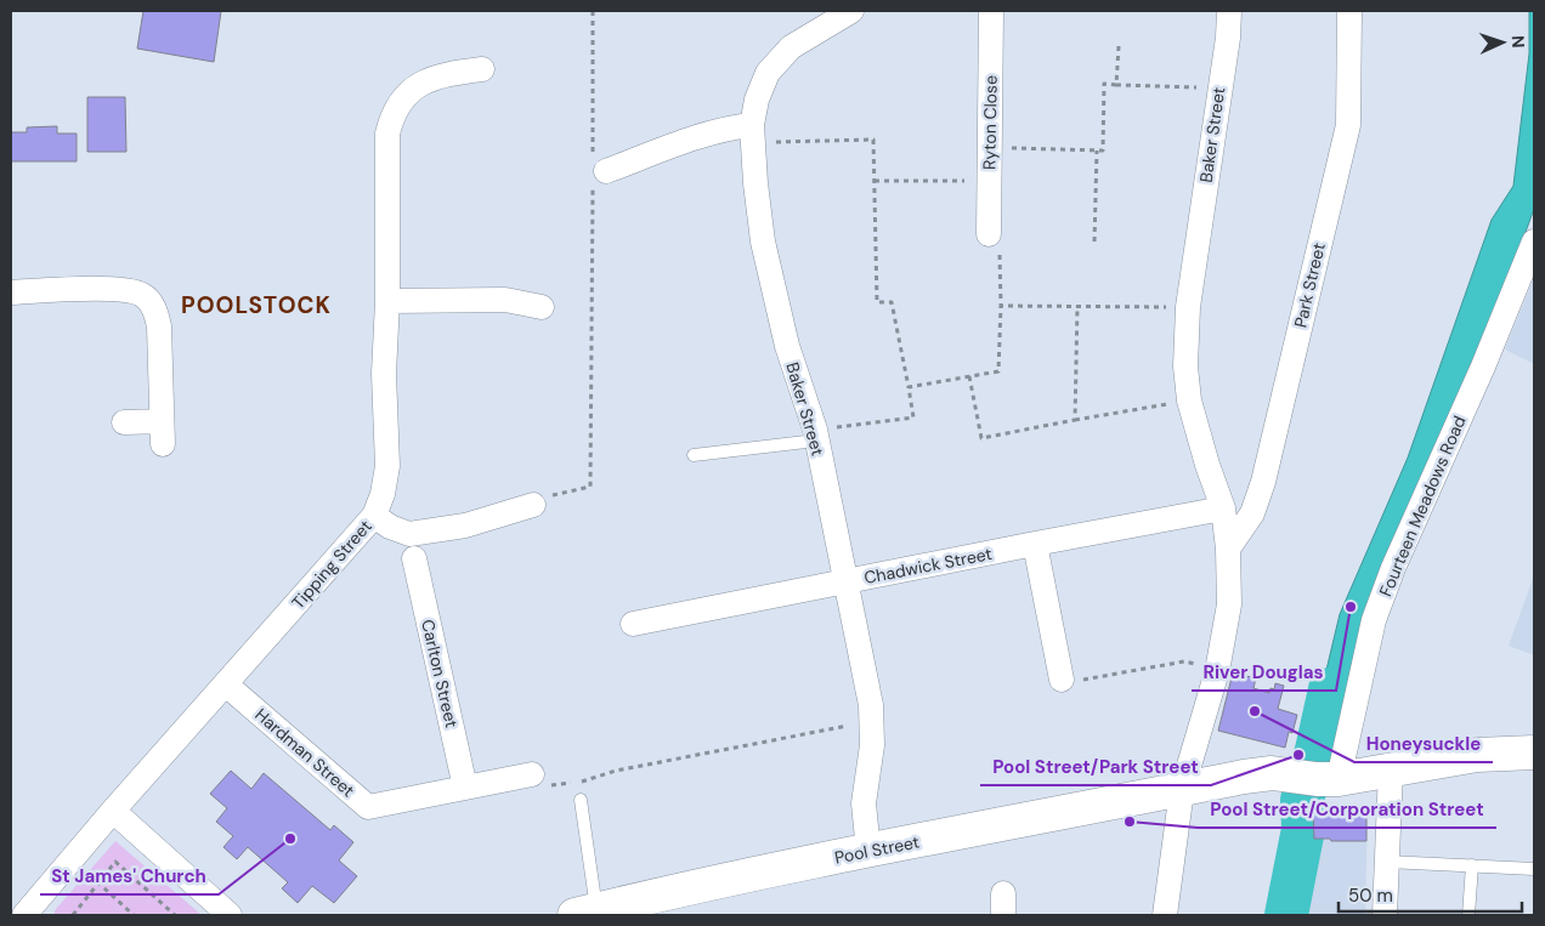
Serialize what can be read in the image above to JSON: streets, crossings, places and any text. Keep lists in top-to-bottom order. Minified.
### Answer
{"streets":{"street":["Ryton Close","Baker Street","Park Street","Fourteen Meadows Road","Tipping Street","Chadwick Street","Carlton Street","Hardman Street","Pool Street"]},"crossings":[["Baker Street","Chadwick Street"],["Baker Street","Pool Street"],["Fourteen Meadows Road","Pool Street"],["Tipping Street","Hardman Street"],["Carlton Street","Hardman Street"]],"districts":["POOLSTOCK"],"places":["River Douglas","Honeysuckle","Pool Street/Park Street","Pool Street/Corporation Street","St James' Church"],"scale_bar":"50 m","north":"right"}
